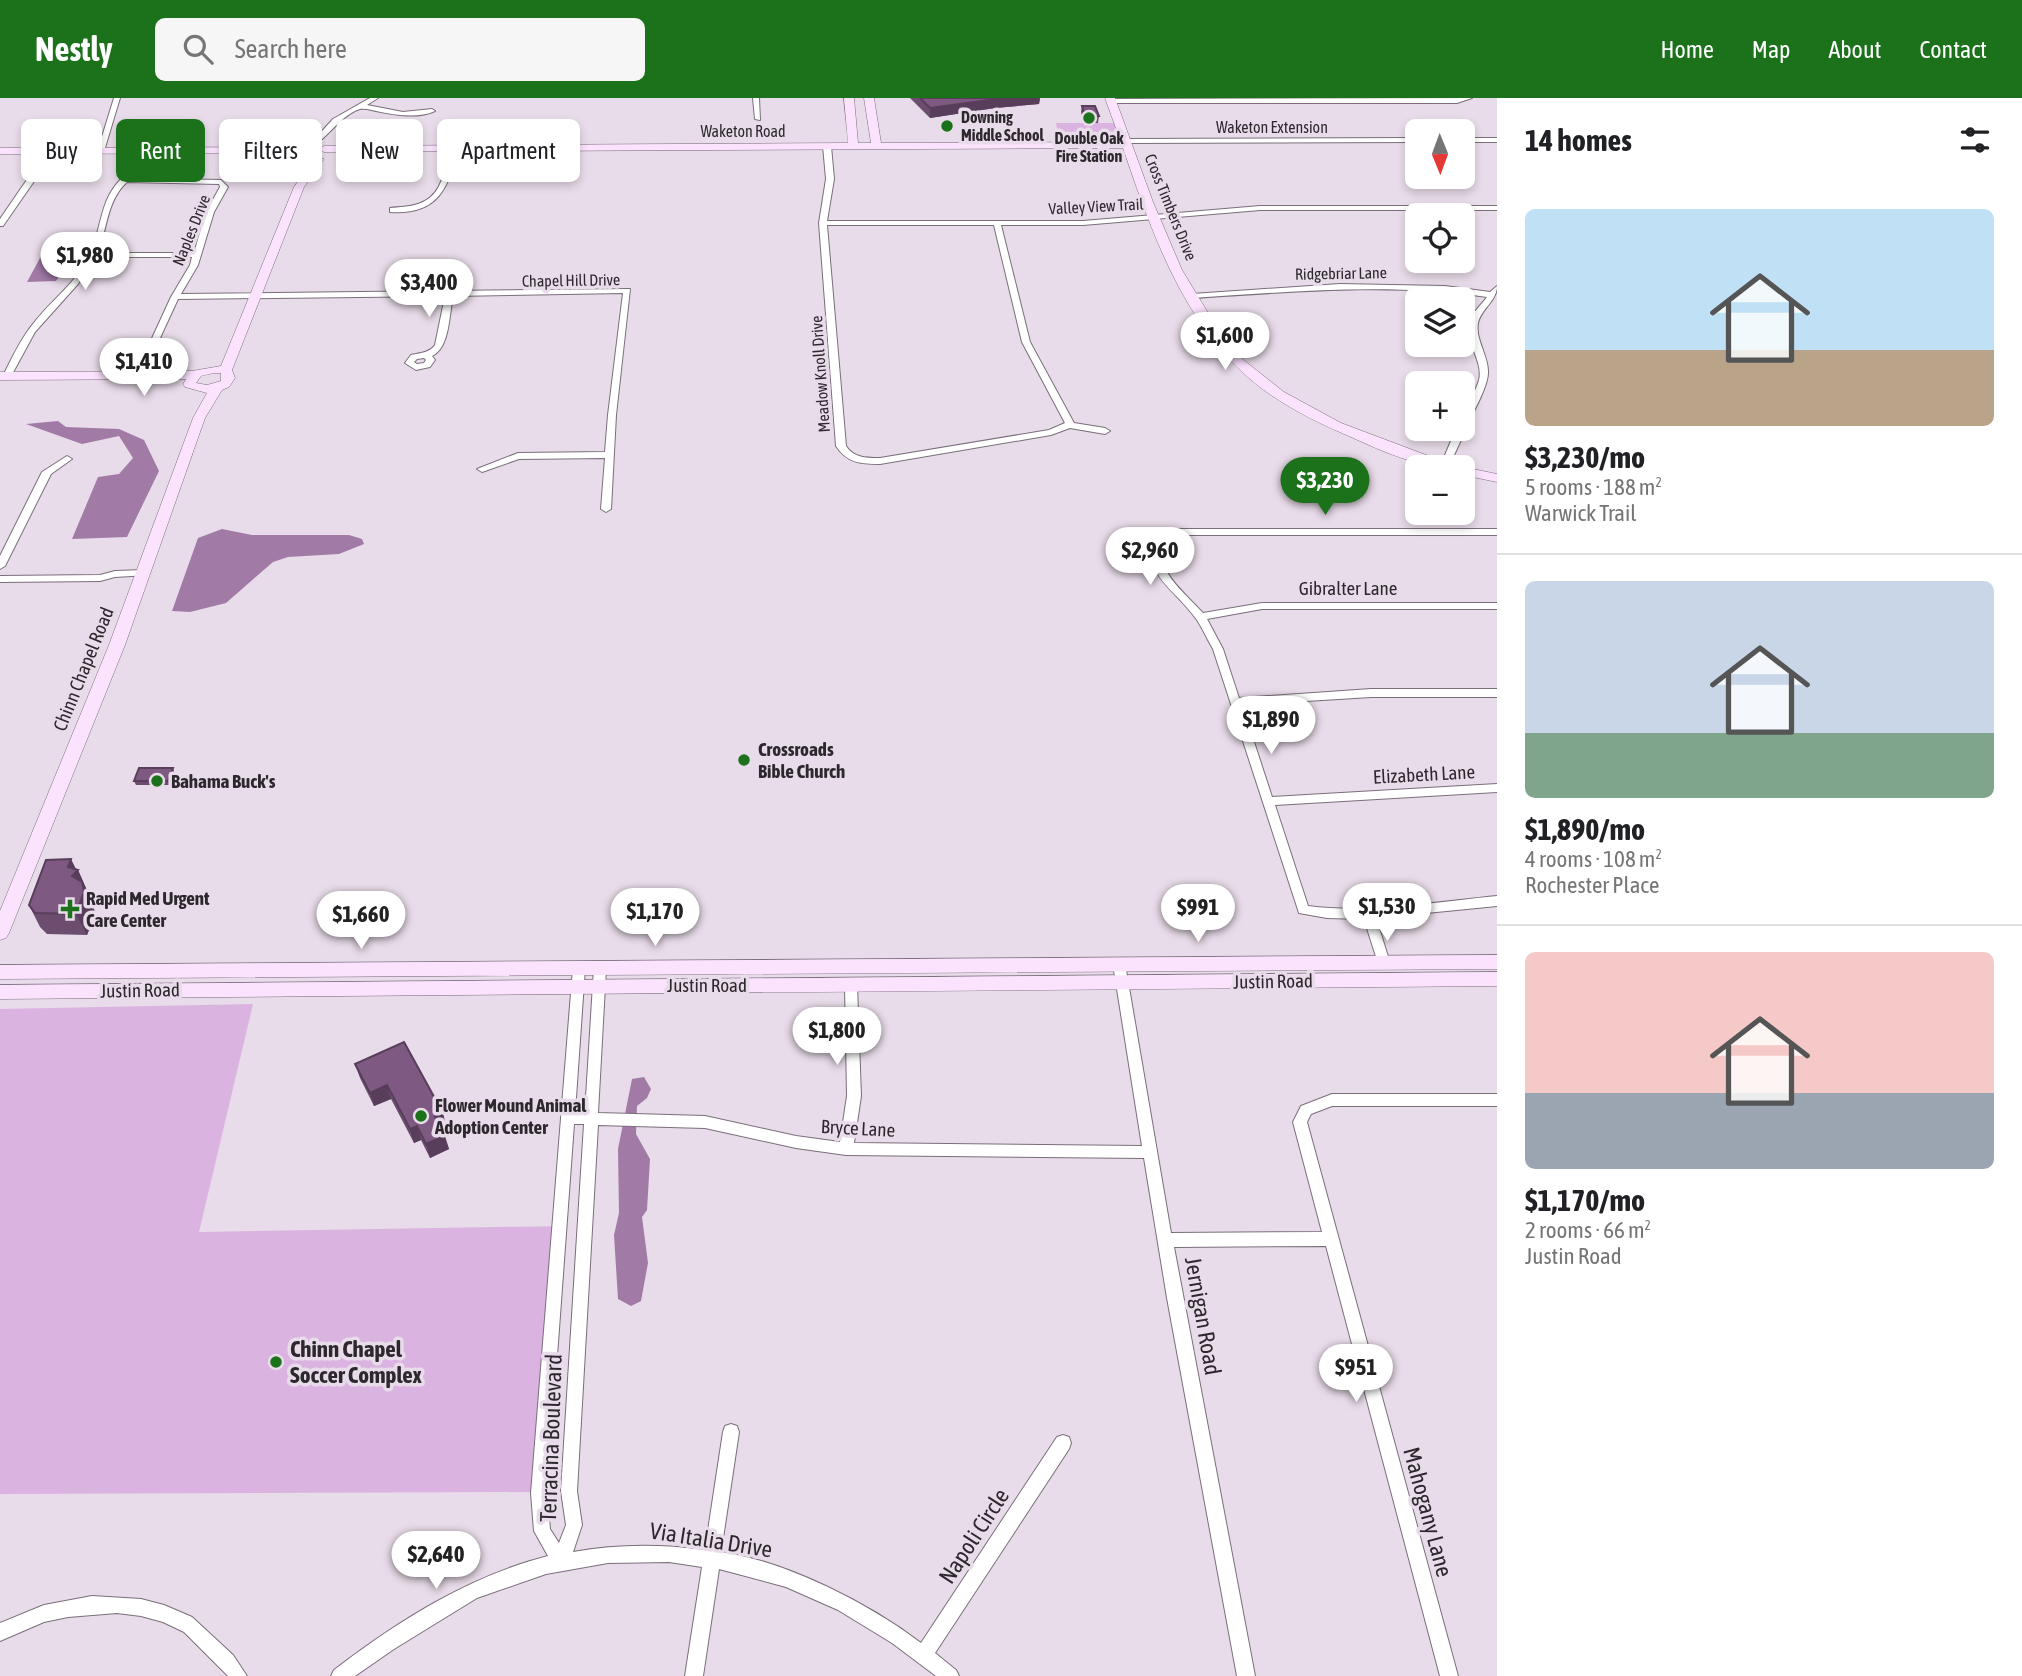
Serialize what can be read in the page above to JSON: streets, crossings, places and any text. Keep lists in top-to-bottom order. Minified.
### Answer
{"streets":{"street":["Waketon Extension","Waketon Road","Valley View Trail","Cross Timbers Drive","Naples Drive","Ridgebriar Lane","Chapel Hill Drive","Meadow Knoll Drive","Gibralter Lane","Chinn Chapel Road","Elizabeth Lane","Justin Road","Bryce Lane","Jernigan Road","Terracina Boulevard","Mahogany Lane","Napoli Circle","Via Italia Drive"]},"crossings":[["Waketon Extension","Waketon Road"],["Waketon Extension","Cross Timbers Drive"],["Waketon Road","Cross Timbers Drive"],["Waketon Road","Meadow Knoll Drive"],["Valley View Trail","Cross Timbers Drive"],["Valley View Trail","Meadow Knoll Drive"],["Cross Timbers Drive","Ridgebriar Lane"],["Naples Drive","Chapel Hill Drive"],["Justin Road","Jernigan Road"],["Justin Road","Terracina Boulevard"],["Bryce Lane","Jernigan Road"],["Bryce Lane","Terracina Boulevard"],["Terracina Boulevard","Via Italia Drive"],["Napoli Circle","Via Italia Drive"]],"places":{"other":["Double Oak Fire Station","Downing Middle School","Crossroads Bible Church","Bahama Buck's","Flower Mound Animal Adoption Center","Chinn Chapel Soccer Complex"],"health":["Rapid Med Urgent Care Center"]},"north":"bottom","page":{"header":"Nestly","search":"Search here","nav":["Home","Map","About","Contact"],"heading":"14 homes","map_buttons":["+","−"],"chip":["Buy","Rent","Filters","New","Apartment"],"list":[{"name":"$3,230/mo","note":"5 rooms · 188 m² · Warwick Trail"},{"name":"$1,890/mo","note":"4 rooms · 108 m² · Rochester Place"},{"name":"$1,170/mo","note":"2 rooms · 66 m² · Justin Road"}],"price":["$1,980","$3,400","$1,600","$1,410","$3,230","$2,960","$1,890","$1,530","$991","$1,170","$1,660","$1,800","$951","$2,640"]}}
